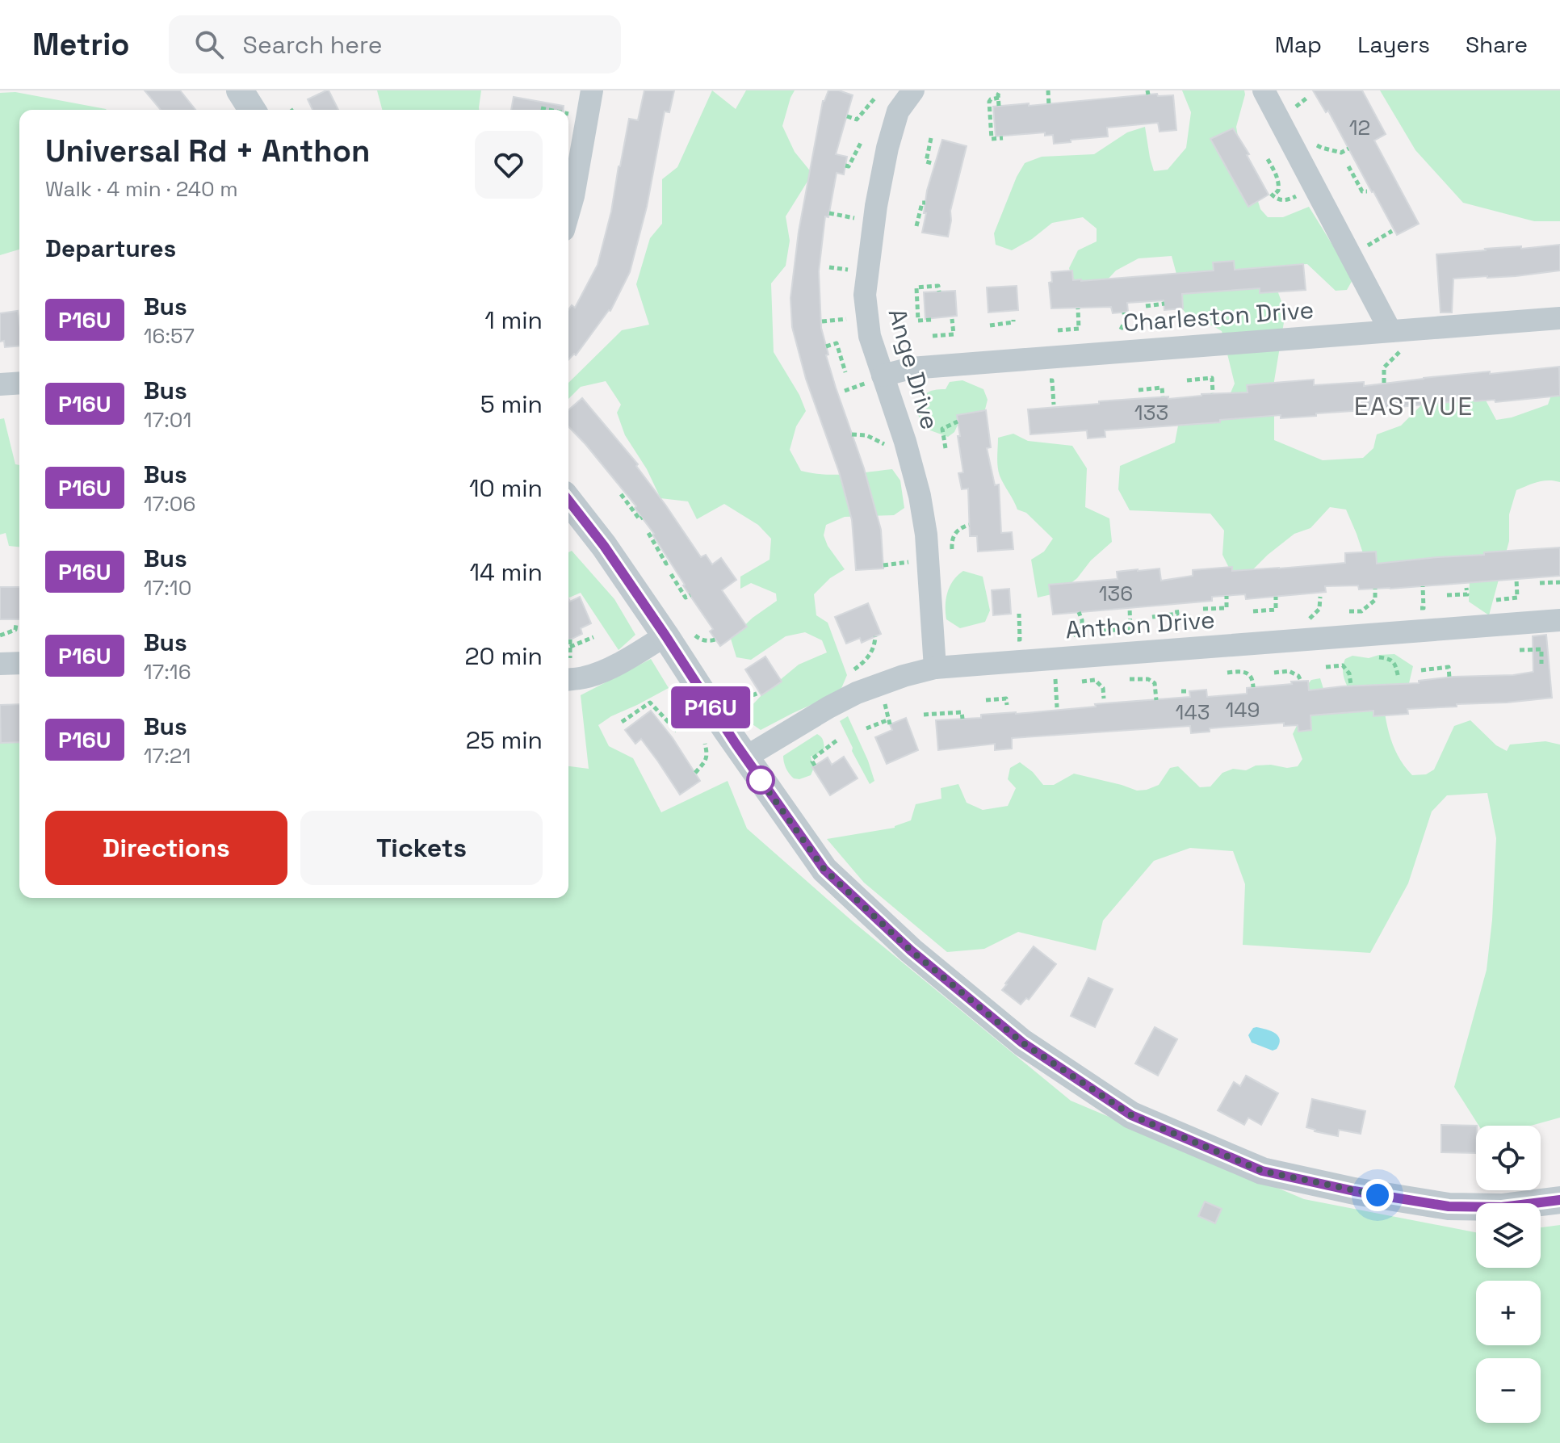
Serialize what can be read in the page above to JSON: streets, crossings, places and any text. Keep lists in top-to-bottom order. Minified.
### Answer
{"streets":{"street":["Charleston Drive","Ange Drive","Anthon Drive"]},"crossings":[["Charleston Drive","Ange Drive"],["Ange Drive","Anthon Drive"]],"districts":["EASTVUE"],"lines":["bus line P16U"],"house_numbers":["12","133","136","149","143"],"page":{"header":"Metrio","search":"Search here","nav":["Map","Layers","Share"],"on_map":"P16U","heading":[["Universal Rd + Anthon","Walk · 4 min · 240 m"],"Departures"],"list":[{"mark":"P16U","name":"Bus","note":"16:57","value":"1 min"},{"mark":"P16U","name":"Bus","note":"17:01","value":"5 min"},{"mark":"P16U","name":"Bus","note":"17:06","value":"10 min"},{"mark":"P16U","name":"Bus","note":"17:10","value":"14 min"},{"mark":"P16U","name":"Bus","note":"17:16","value":"20 min"},{"mark":"P16U","name":"Bus","note":"17:21","value":"25 min"}],"buttons":["Directions","Tickets"],"map_buttons":["+","−"]}}
